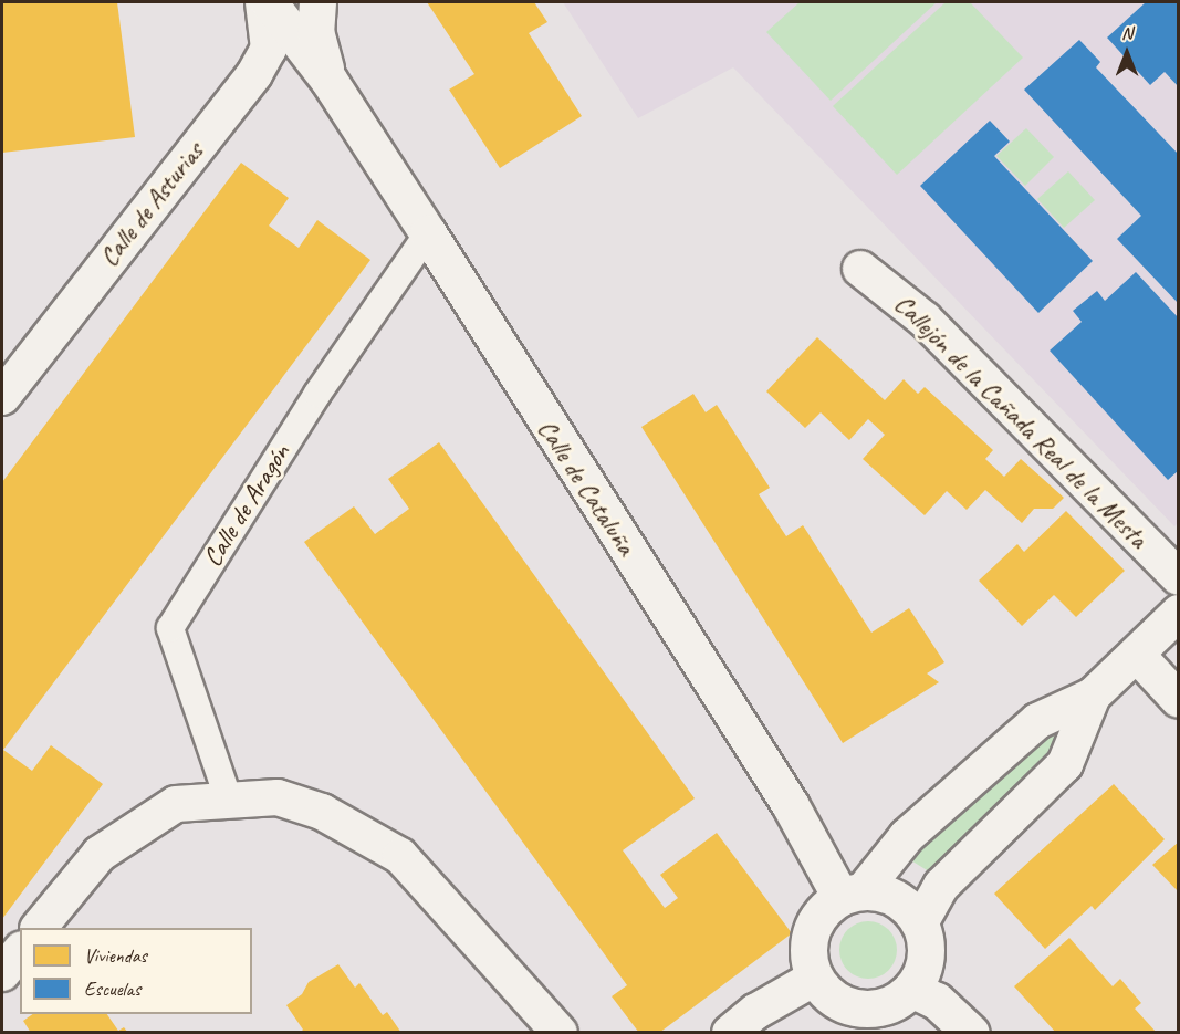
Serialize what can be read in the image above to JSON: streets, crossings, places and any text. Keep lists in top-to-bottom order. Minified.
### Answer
{"streets":{"main road":["Calle de Cataluña"],"street":["Calle de Asturias","Callejón de la Cañada Real de la Mesta","Calle de Aragón"]},"crossings":[["Calle de Cataluña","Calle de Aragón"]],"legend":["Viviendas","Escuelas"],"north":"top"}
